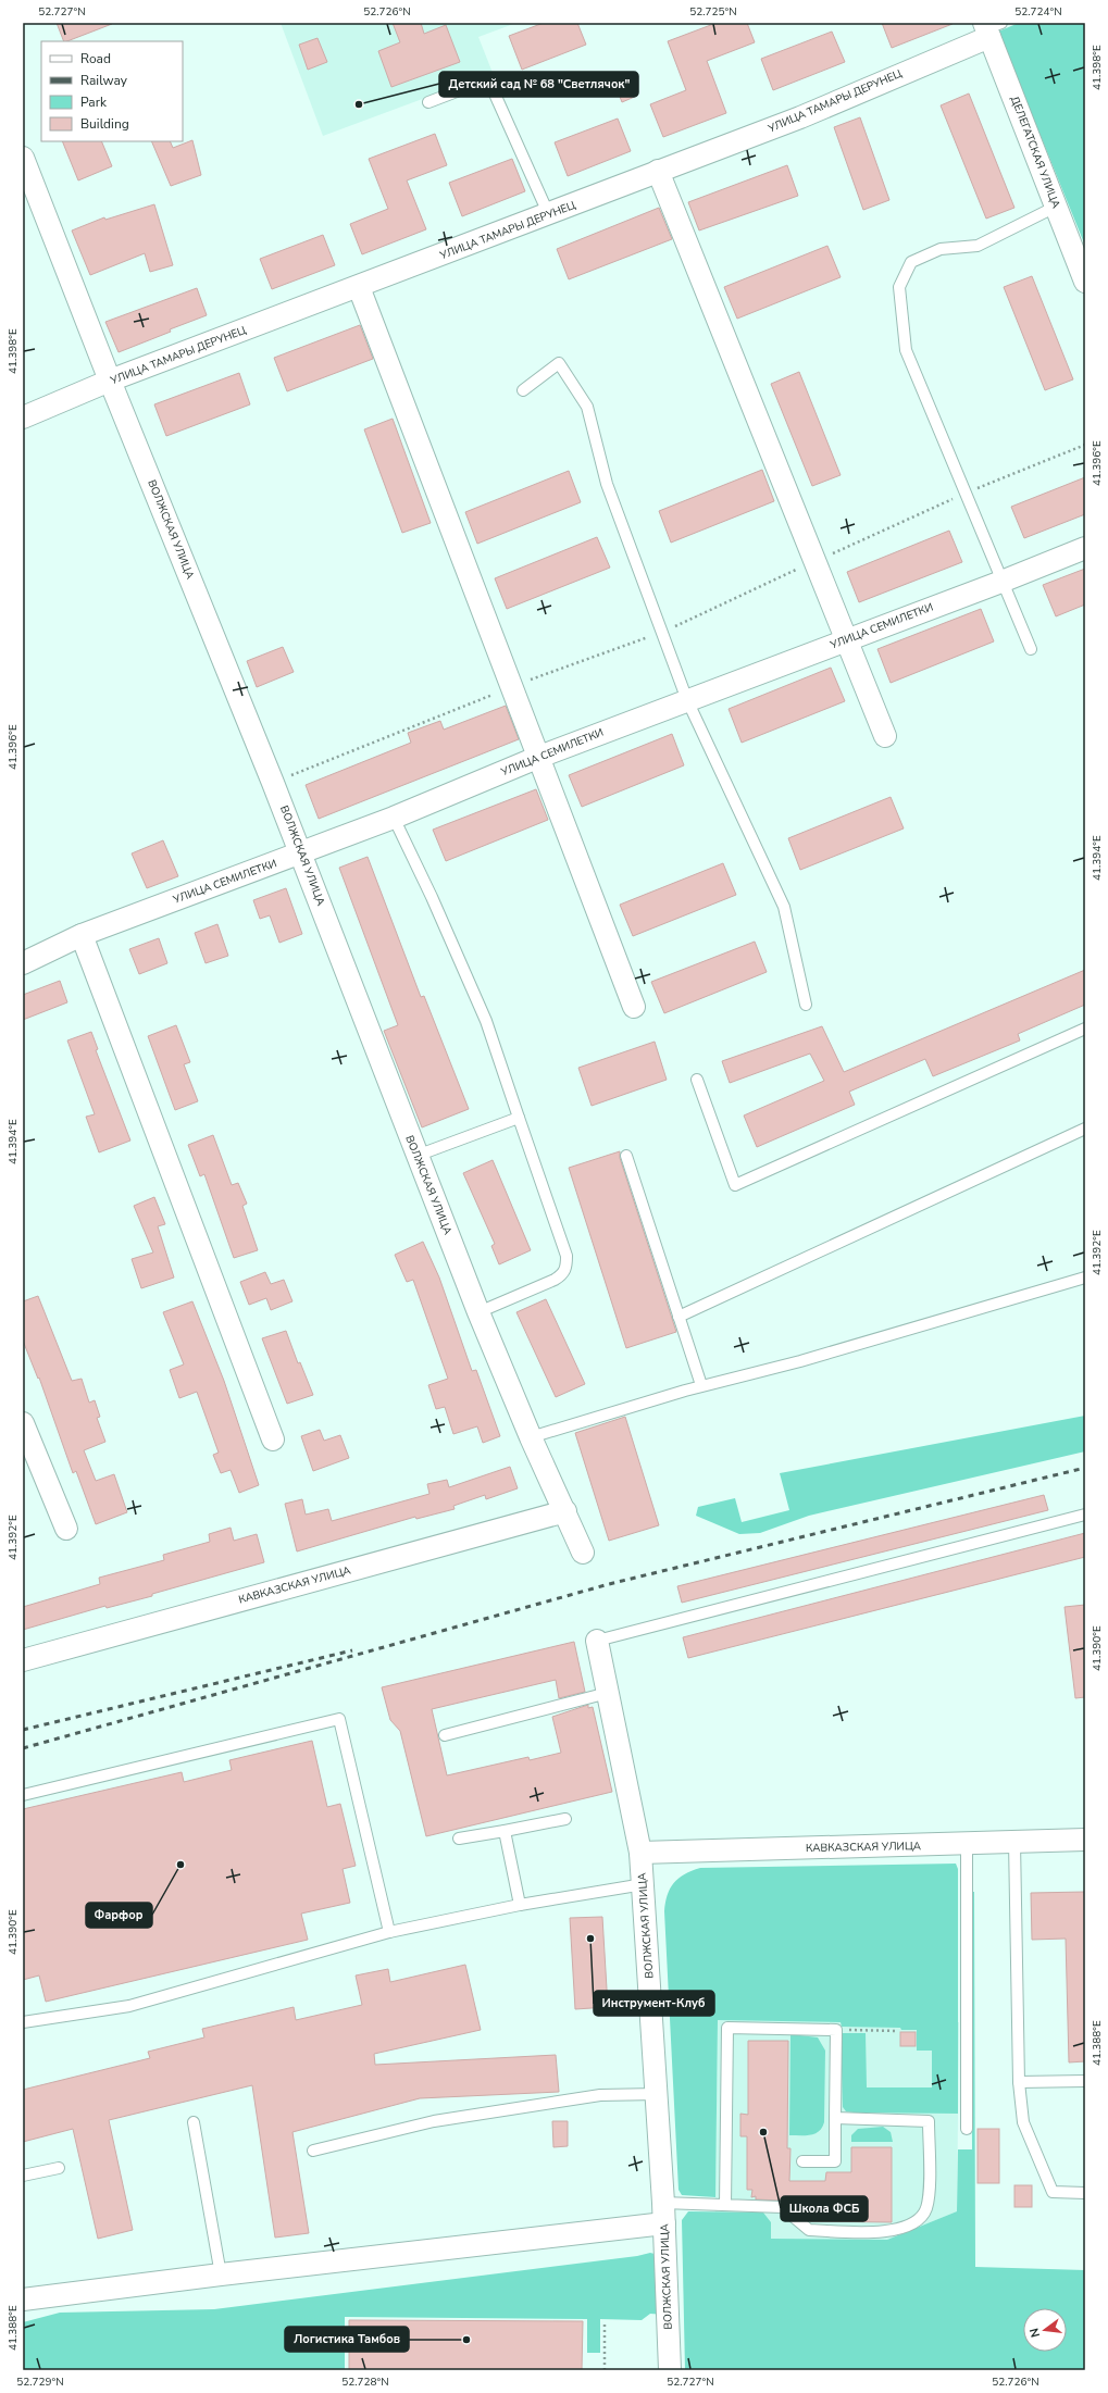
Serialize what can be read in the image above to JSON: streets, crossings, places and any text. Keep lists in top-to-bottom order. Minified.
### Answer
{"streets":{"street":["УЛИЦА ТАМАРЫ ДЕРУНЕЦ","ДЕЛЕГАТСКАЯ УЛИЦА","ВОЛЖСКАЯ УЛИЦА","УЛИЦА СЕМИЛЕТКИ","КАВКАЗСКАЯ УЛИЦА"]},"crossings":[["УЛИЦА ТАМАРЫ ДЕРУНЕЦ","ДЕЛЕГАТСКАЯ УЛИЦА"],["УЛИЦА ТАМАРЫ ДЕРУНЕЦ","ВОЛЖСКАЯ УЛИЦА"],["ВОЛЖСКАЯ УЛИЦА","УЛИЦА СЕМИЛЕТКИ"],["ВОЛЖСКАЯ УЛИЦА","КАВКАЗСКАЯ УЛИЦА"]],"places":["Детский сад № 68 \"Светлячок\"","Фарфор","Инструмент-Клуб","Школа ФСБ","Логистика Тамбов"],"legend":["Road","Railway","Park","Building"],"north":"left","coordinates":["52.727°N","52.726°N","52.725°N","52.724°N","41.398°E","41.396°E","41.394°E","41.392°E","41.390°E","41.388°E","52.729°N","52.728°N"]}
